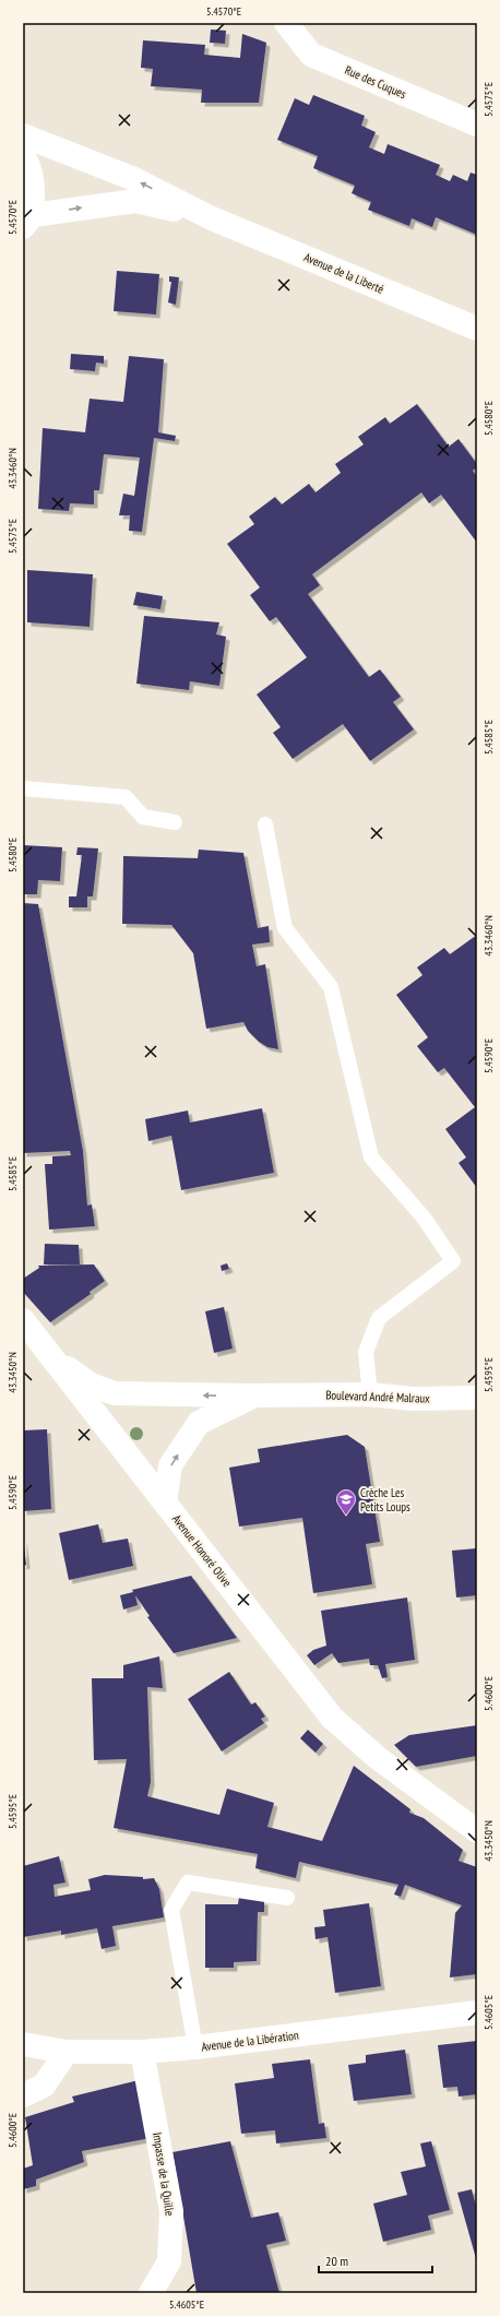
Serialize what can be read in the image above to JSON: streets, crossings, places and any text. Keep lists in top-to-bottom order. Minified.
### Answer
{"streets":{"street":["Rue des Cuques","Avenue de la Liberté","Boulevard André Malraux","Avenue Honoré Olive","Avenue de la Libération","Impasse de la Quille"]},"crossings":[["Boulevard André Malraux","Avenue Honoré Olive"],["Avenue de la Libération","Impasse de la Quille"]],"places":{"school or university":["Crèche Les Petits Loups"]},"scale_bar":"20 m","coordinates":["5.4570°E","5.4575°E","5.4580°E","43.3460°N","5.4585°E","5.4590°E","43.3450°N","5.4595°E","5.4600°E","5.4605°E"]}
